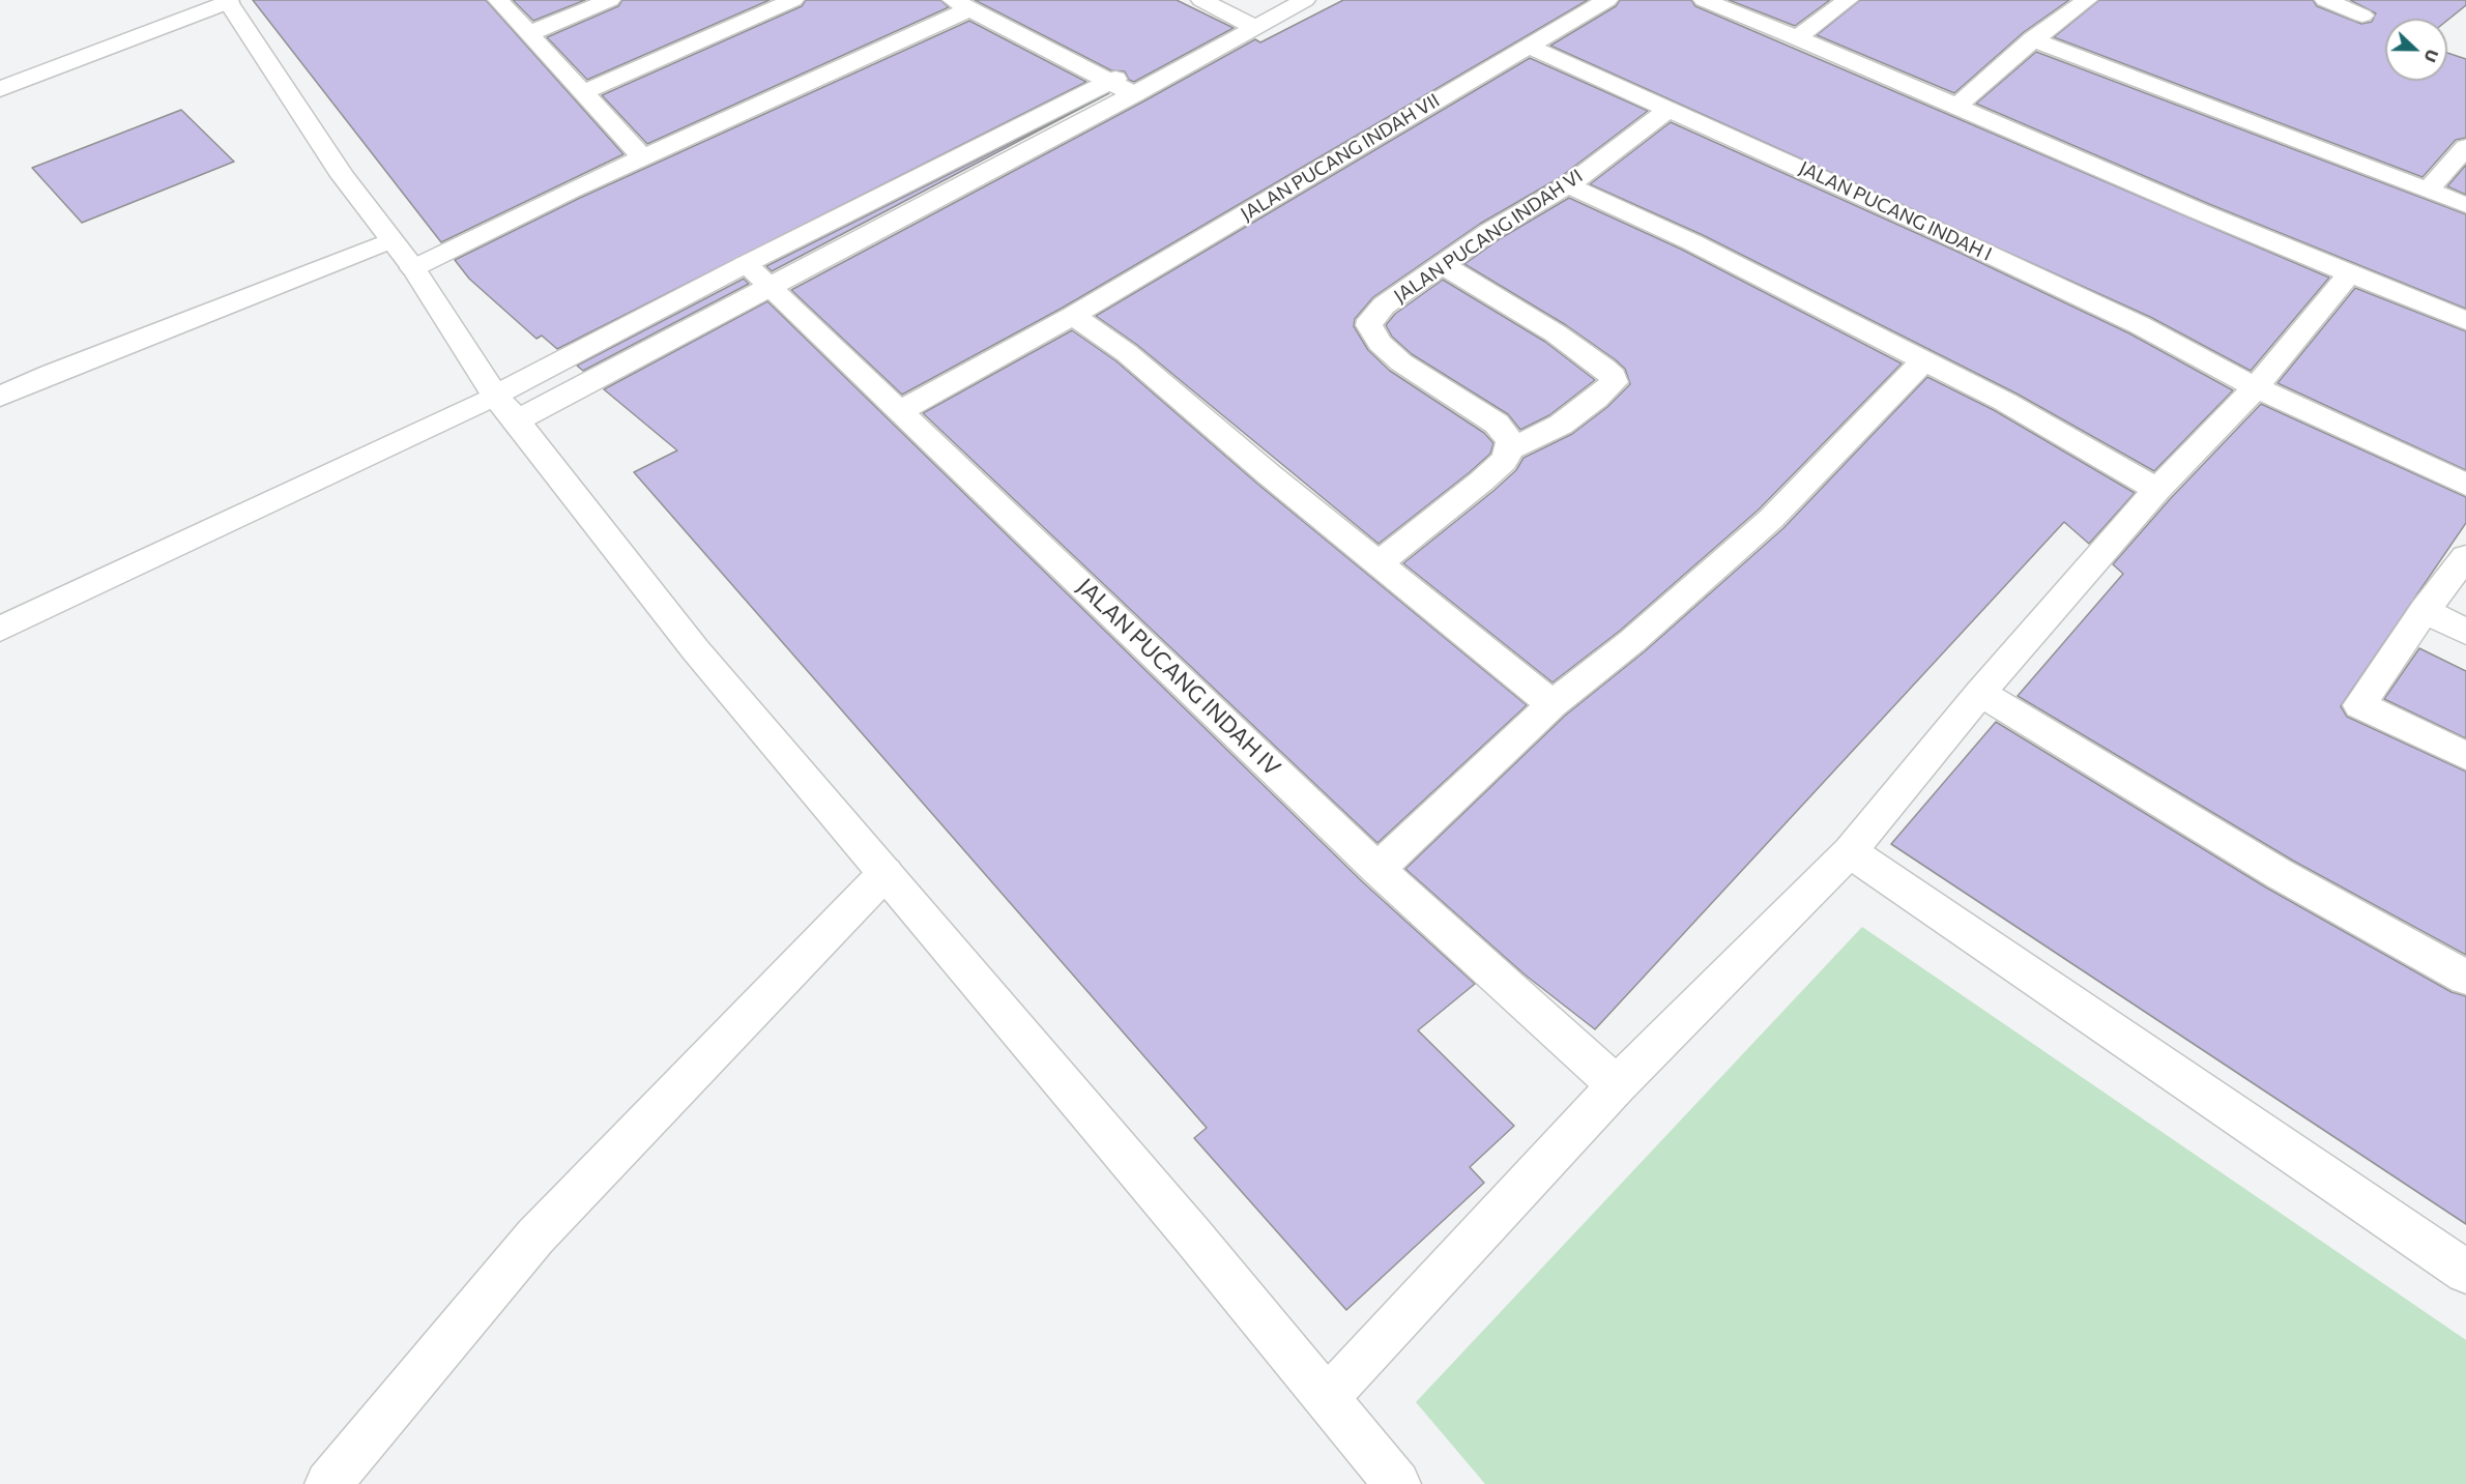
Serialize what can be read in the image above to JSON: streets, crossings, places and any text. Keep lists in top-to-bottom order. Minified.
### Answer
{"streets":{"street":["JALAN PUCANG INDAH VII","JALAN PUCANG INDAH I","JALAN PUCANG INDAH VI","JALAN PUCANG INDAH IV"]},"crossings":[["JALAN PUCANG INDAH VII","JALAN PUCANG INDAH I"],["JALAN PUCANG INDAH VII","JALAN PUCANG INDAH IV"],["JALAN PUCANG INDAH I","JALAN PUCANG INDAH VI"]],"north":"right"}
